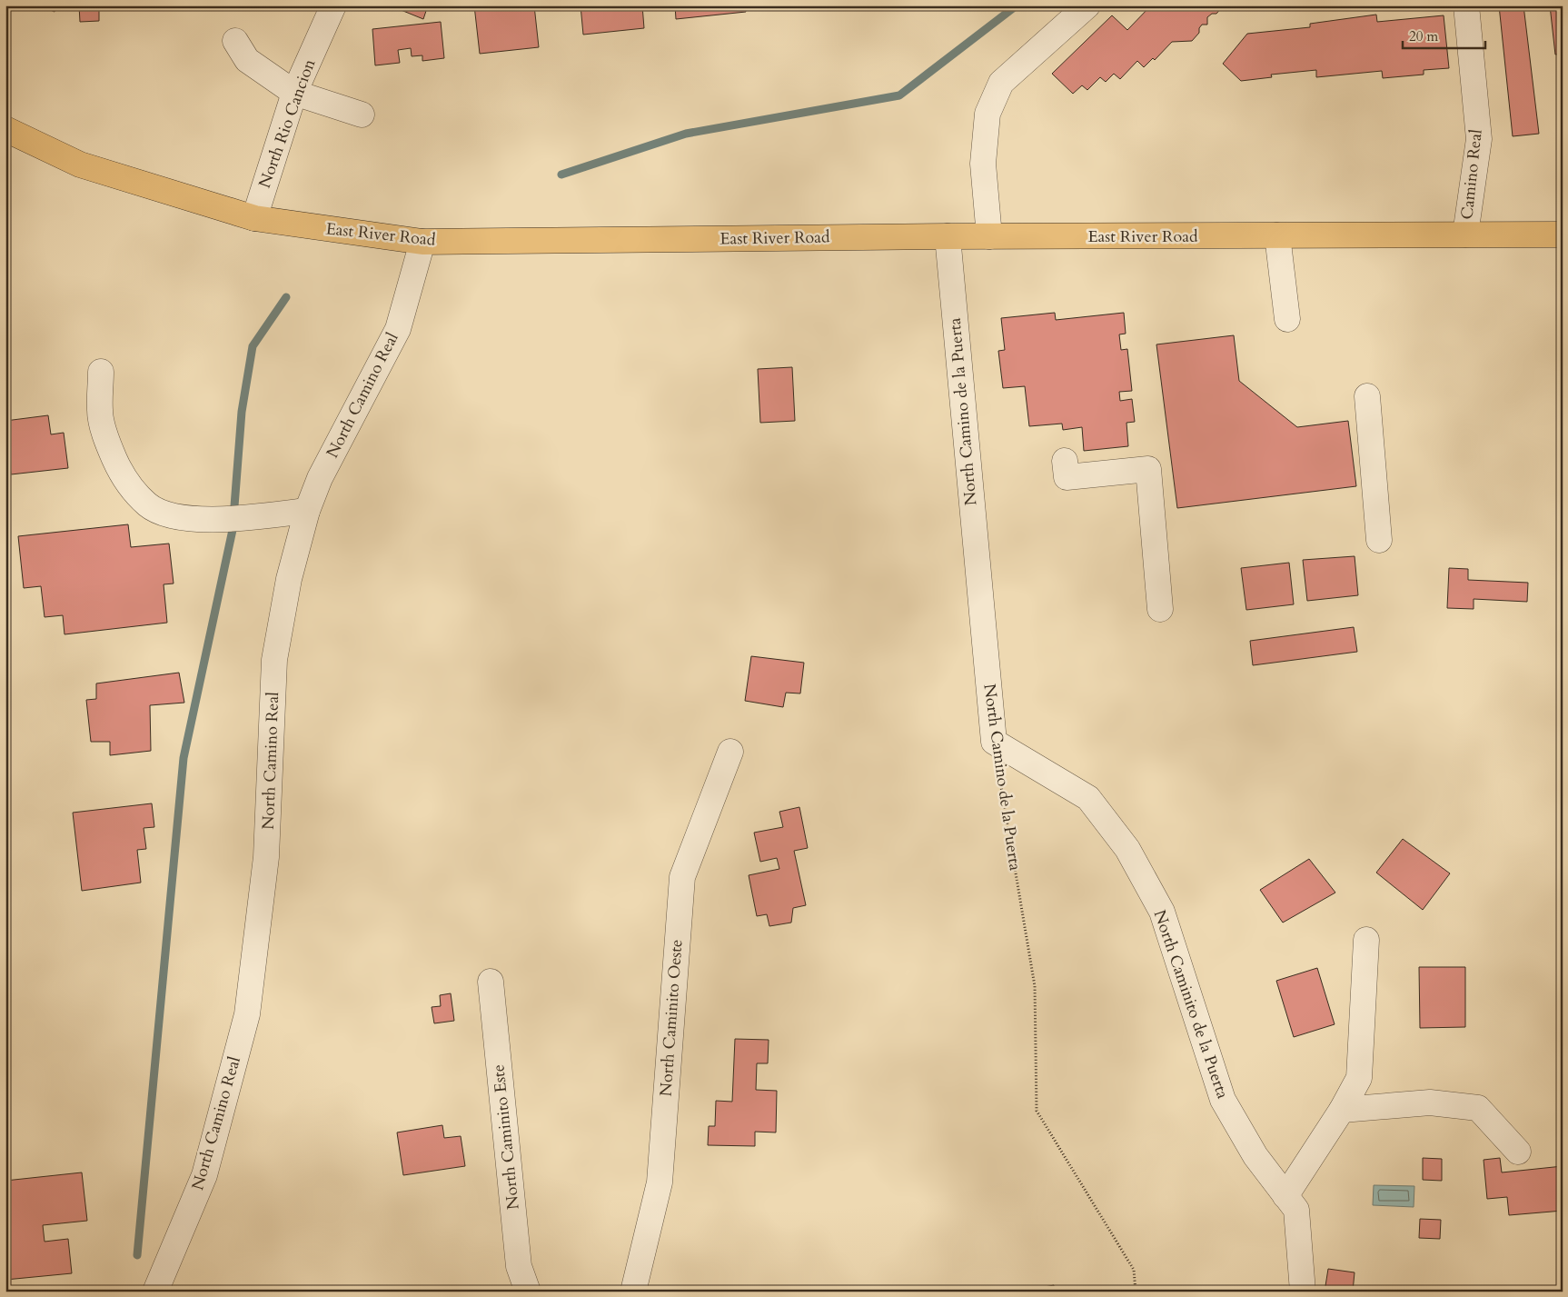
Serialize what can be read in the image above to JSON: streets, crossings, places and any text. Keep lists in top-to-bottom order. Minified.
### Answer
{"streets":{"main road":["East River Road"],"street":["North Rio Cancion","Camino Real","North Camino Real","North Camino de la Puerta","North Caminito de la Puerta","North Caminito Oeste","North Caminito Este"]},"crossings":[["North Rio Cancion","East River Road"],["Camino Real","East River Road"],["East River Road","North Camino Real"],["East River Road","North Camino de la Puerta"],["North Camino de la Puerta","North Caminito de la Puerta"]],"scale_bar":"20 m"}
